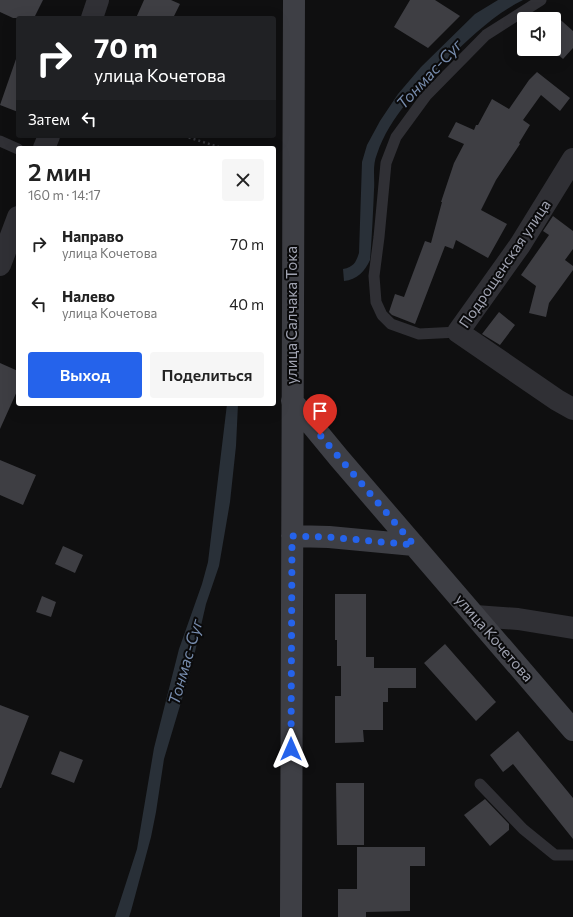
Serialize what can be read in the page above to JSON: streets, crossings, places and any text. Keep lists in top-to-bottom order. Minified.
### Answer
{"streets":{"main road":["улица Салчака Тока","улица Кочетова"],"street":["Подрощенская улица"]},"crossings":[["улица Салчака Тока","улица Кочетова"]],"water":["Тонмас-Суг"],"page":{"turn":["70 m","улица Кочетова"],"then":"Затем","heading":["2 мин","160 m · 14:17"],"list":[{"name":"Направо","note":"улица Кочетова","value":"70 m"},{"name":"Налево","note":"улица Кочетова","value":"40 m"}],"buttons":["Выход","Поделиться"]}}
